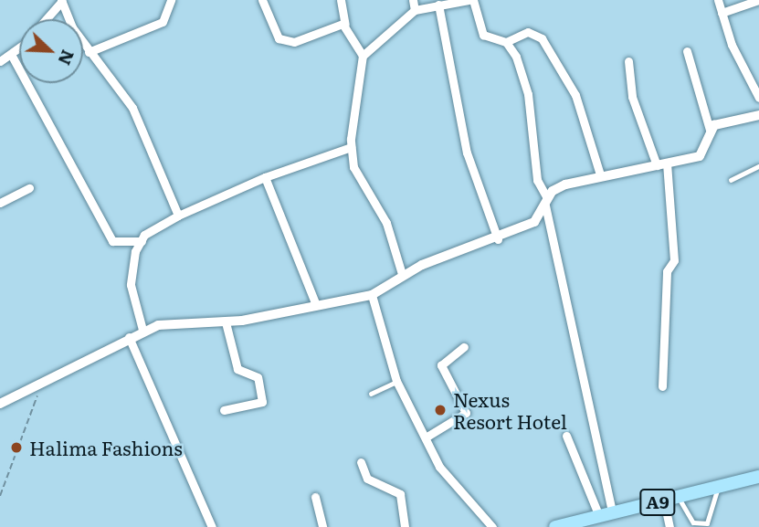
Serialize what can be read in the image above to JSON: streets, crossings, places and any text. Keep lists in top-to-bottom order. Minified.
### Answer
{"streets":{"main road":["A9"]},"places":["Nexus Resort Hotel","Halima Fashions"],"north":"bottom right"}
